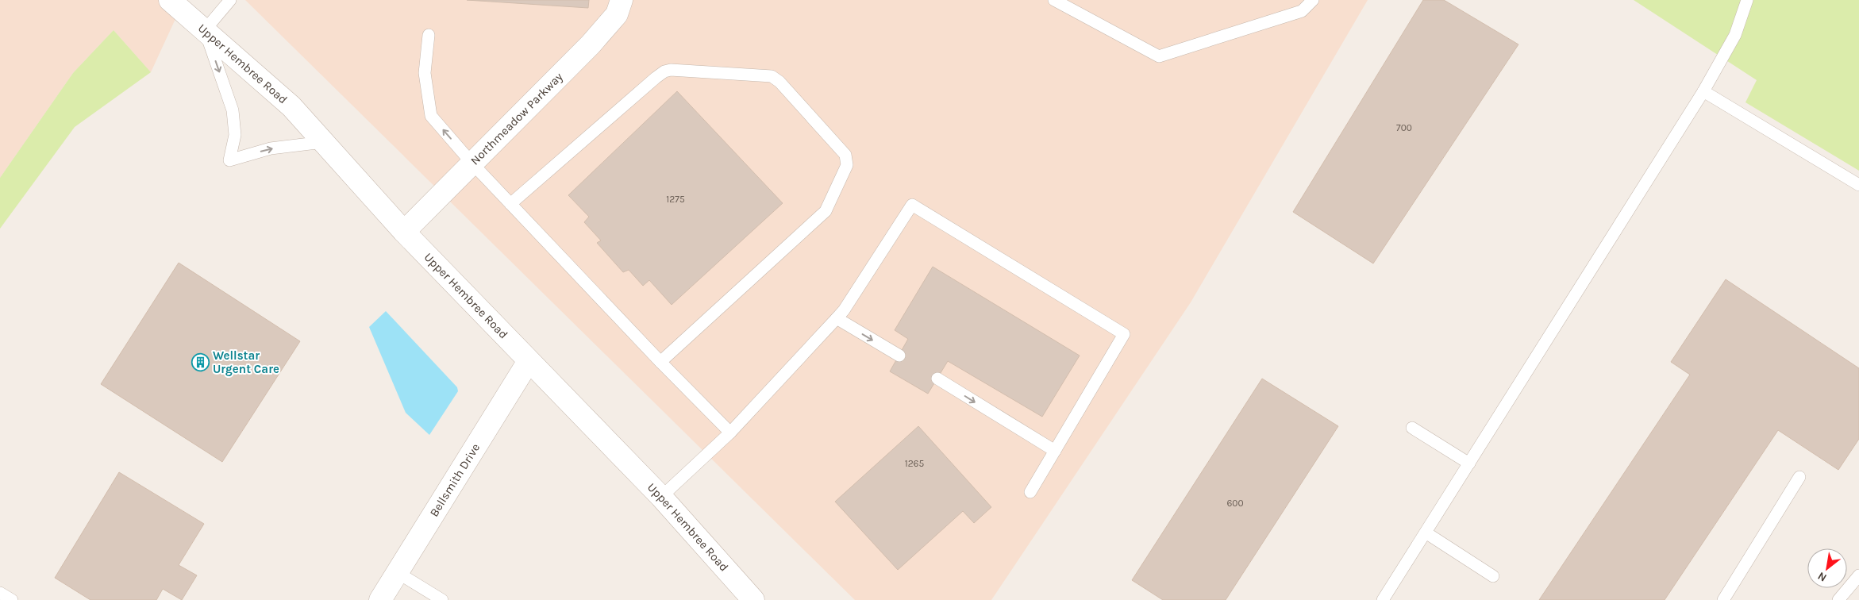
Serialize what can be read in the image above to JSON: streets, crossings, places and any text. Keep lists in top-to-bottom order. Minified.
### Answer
{"streets":{"street":["Upper Hembree Road","Northmeadow Parkway","Bellsmith Drive"]},"crossings":[["Upper Hembree Road","Northmeadow Parkway"],["Upper Hembree Road","Bellsmith Drive"]],"places":{"building":["Wellstar Urgent Care"]},"house_numbers":["700","1275","1265","600"],"north":"bottom left"}
